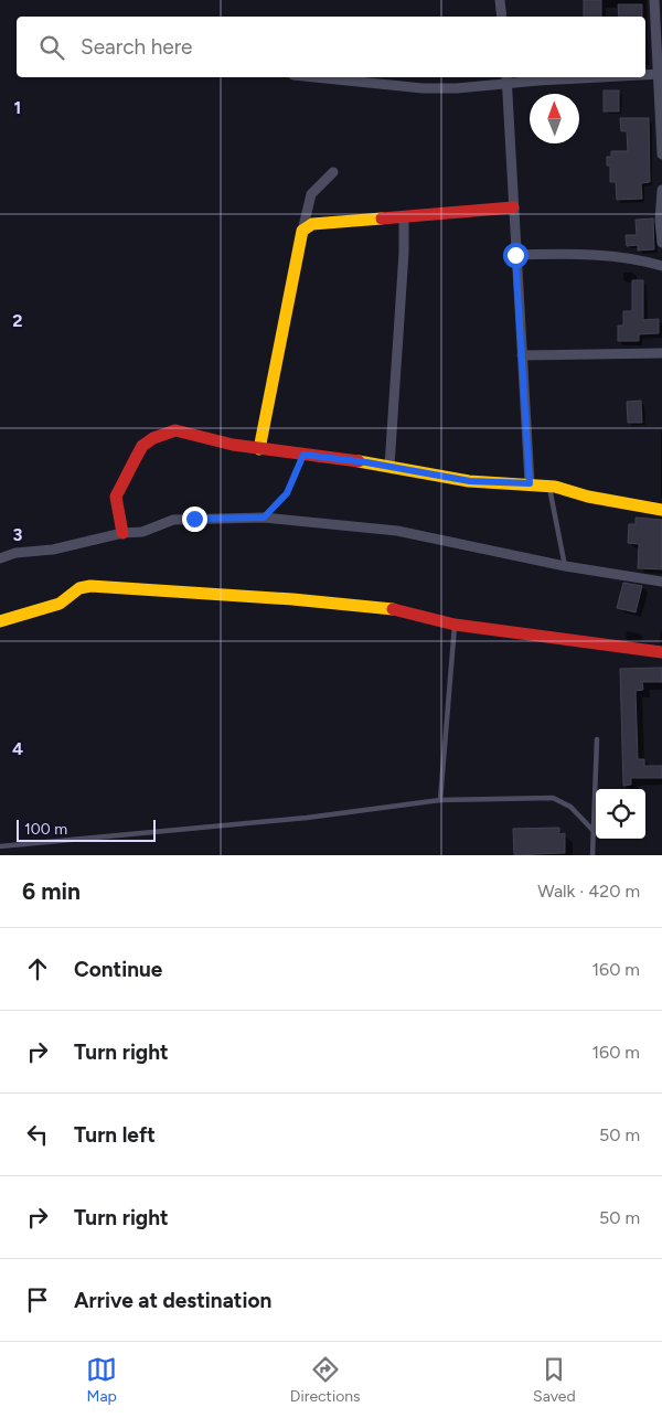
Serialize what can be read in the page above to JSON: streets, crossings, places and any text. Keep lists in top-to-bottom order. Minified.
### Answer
{"scale_bar":"100 m","north":"top","page":{"search":"Search here","scale":"100 m","heading":["6 min","Walk · 420 m"],"list":[["Continue","160 m"],["Turn right","160 m"],["Turn left","50 m"],["Turn right","50 m"],"Arrive at destination"],"nav":["Map","Directions","Saved"]},"grid":{"rows":["1","2","3","4"]}}
